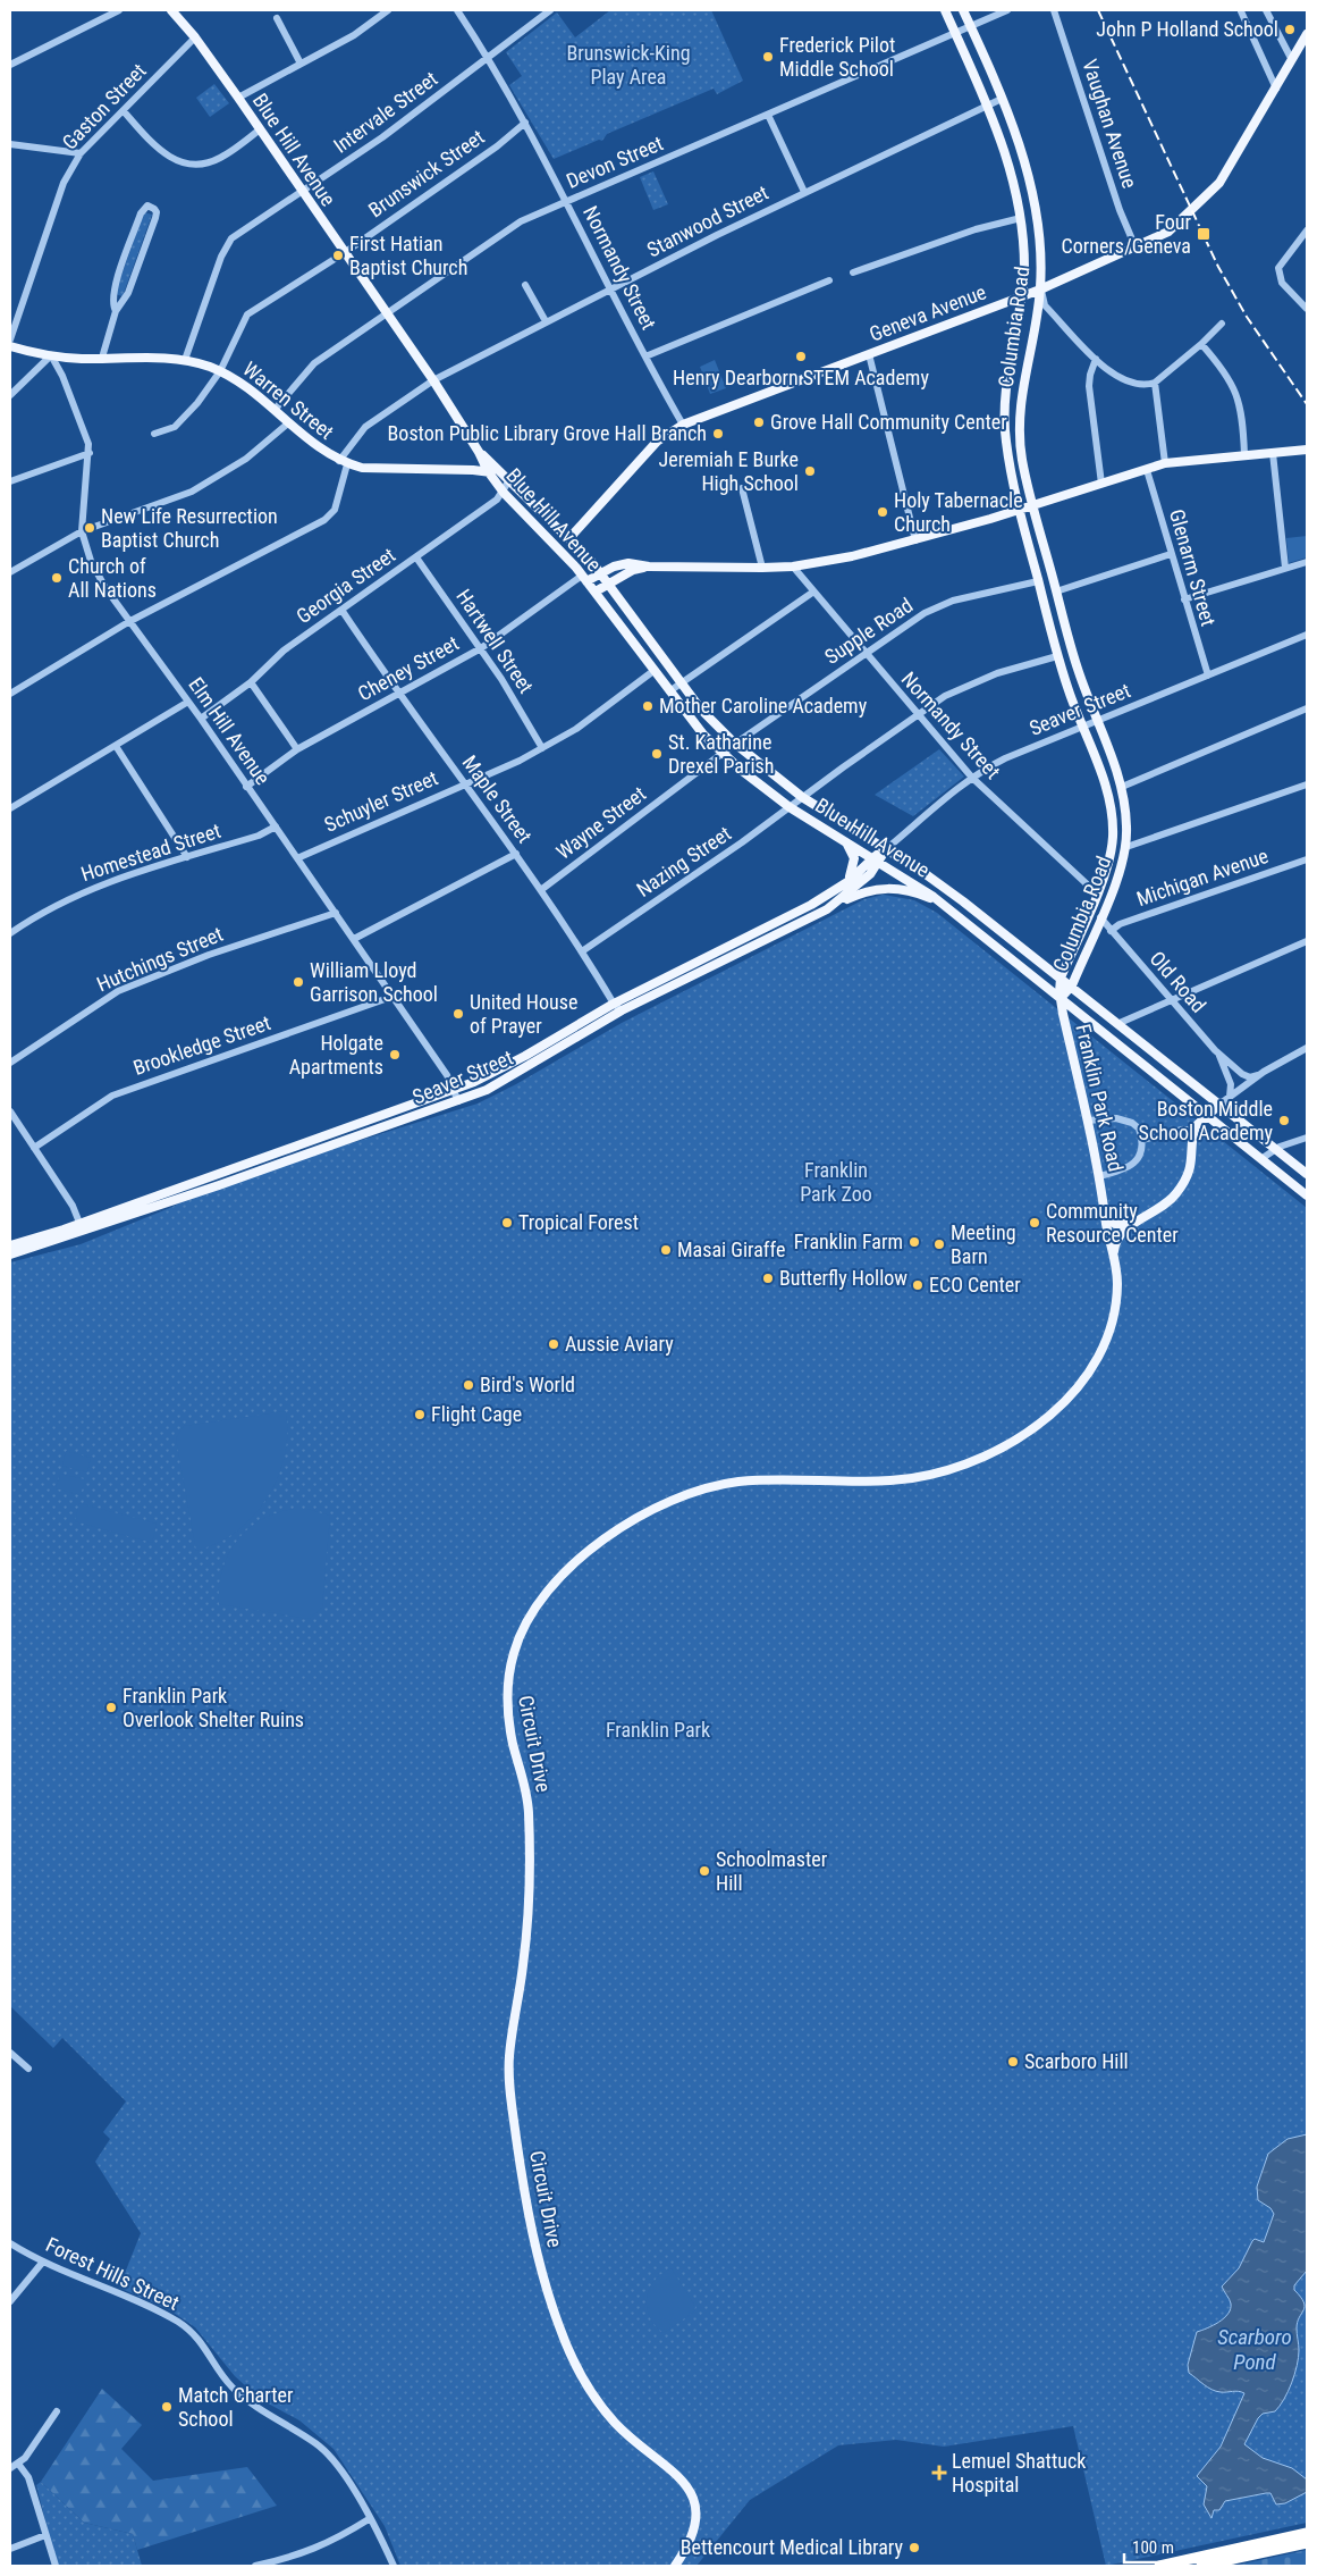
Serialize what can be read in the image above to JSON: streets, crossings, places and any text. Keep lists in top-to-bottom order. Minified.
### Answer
{"streets":{"main road":["Blue Hill Avenue","Geneva Avenue","Columbia Road","Warren Street","Seaver Street","Franklin Park Road","Circuit Drive"],"street":["Gaston Street","Intervale Street","Vaughan Avenue","Devon Street","Brunswick Street","Stanwood Street","Normandy Street","Glenarm Street","Georgia Street","Supple Road","Hartwell Street","Cheney Street","Elm Hill Avenue","Maple Street","Schuyler Street","Wayne Street","Homestead Street","Nazing Street","Michigan Avenue","Hutchings Street","Old Road","Brookledge Street","Forest Hills Street"]},"crossings":[["Gaston Street","Blue Hill Avenue"],["Intervale Street","Blue Hill Avenue"],["Intervale Street","Normandy Street"],["Intervale Street","Warren Street"],["Vaughan Avenue","Geneva Avenue"],["Blue Hill Avenue","Devon Street"],["Blue Hill Avenue","Brunswick Street"],["Blue Hill Avenue","Stanwood Street"],["Blue Hill Avenue","Geneva Avenue"],["Blue Hill Avenue","Columbia Road"],["Blue Hill Avenue","Warren Street"],["Blue Hill Avenue","Georgia Street"],["Blue Hill Avenue","Supple Road"],["Blue Hill Avenue","Cheney Street"],["Blue Hill Avenue","Seaver Street"],["Blue Hill Avenue","Schuyler Street"],["Blue Hill Avenue","Wayne Street"],["Blue Hill Avenue","Nazing Street"],["Blue Hill Avenue","Franklin Park Road"],["Devon Street","Normandy Street"],["Devon Street","Columbia Road"],["Devon Street","Warren Street"],["Brunswick Street","Normandy Street"],["Brunswick Street","Warren Street"],["Stanwood Street","Normandy Street"],["Stanwood Street","Columbia Road"],["Stanwood Street","Warren Street"],["Normandy Street","Geneva Avenue"],["Normandy Street","Columbia Road"],["Normandy Street","Supple Road"],["Normandy Street","Seaver Street"],["Normandy Street","Nazing Street"],["Geneva Avenue","Columbia Road"],["Columbia Road","Supple Road"],["Columbia Road","Seaver Street"],["Columbia Road","Nazing Street"],["Columbia Road","Old Road"],["Columbia Road","Franklin Park Road"],["Warren Street","Georgia Street"],["Warren Street","Elm Hill Avenue"],["Glenarm Street","Seaver Street"],["Georgia Street","Hartwell Street"],["Georgia Street","Elm Hill Avenue"],["Georgia Street","Maple Street"],["Supple Road","Wayne Street"],["Hartwell Street","Cheney Street"],["Hartwell Street","Schuyler Street"],["Cheney Street","Elm Hill Avenue"],["Cheney Street","Maple Street"],["Seaver Street","Elm Hill Avenue"],["Seaver Street","Maple Street"],["Elm Hill Avenue","Schuyler Street"],["Elm Hill Avenue","Homestead Street"],["Elm Hill Avenue","Hutchings Street"],["Elm Hill Avenue","Brookledge Street"],["Maple Street","Schuyler Street"],["Maple Street","Wayne Street"],["Maple Street","Nazing Street"],["Michigan Avenue","Old Road"],["Franklin Park Road","Circuit Drive"]],"water":["Scarboro Pond"],"parks":["Brunswick-King Play Area","Franklin Park Zoo","Franklin Park"],"places":{"other":["John P Holland School","Frederick Pilot Middle School","First Hatian Baptist Church","Henry Dearborn STEM Academy","Grove Hall Community Center","Boston Public Library Grove Hall Branch","Jeremiah E Burke High School","Holy Tabernacle Church","New Life Resurrection Baptist Church","Church of All Nations","Mother Caroline Academy","St. Katharine Drexel Parish","William Lloyd Garrison School","United House of Prayer","Holgate Apartments","Boston Middle School Academy","Tropical Forest","Community Resource Center","Franklin Farm","Meeting Barn","Masai Giraffe","Butterfly Hollow","ECO Center","Aussie Aviary","Bird's World","Flight Cage","Franklin Park Overlook Shelter Ruins","Schoolmaster Hill","Scarboro Hill","Match Charter School","Bettencourt Medical Library"],"transit":["Four Corners/Geneva"],"health":["Lemuel Shattuck Hospital"]},"scale_bar":"100 m"}
